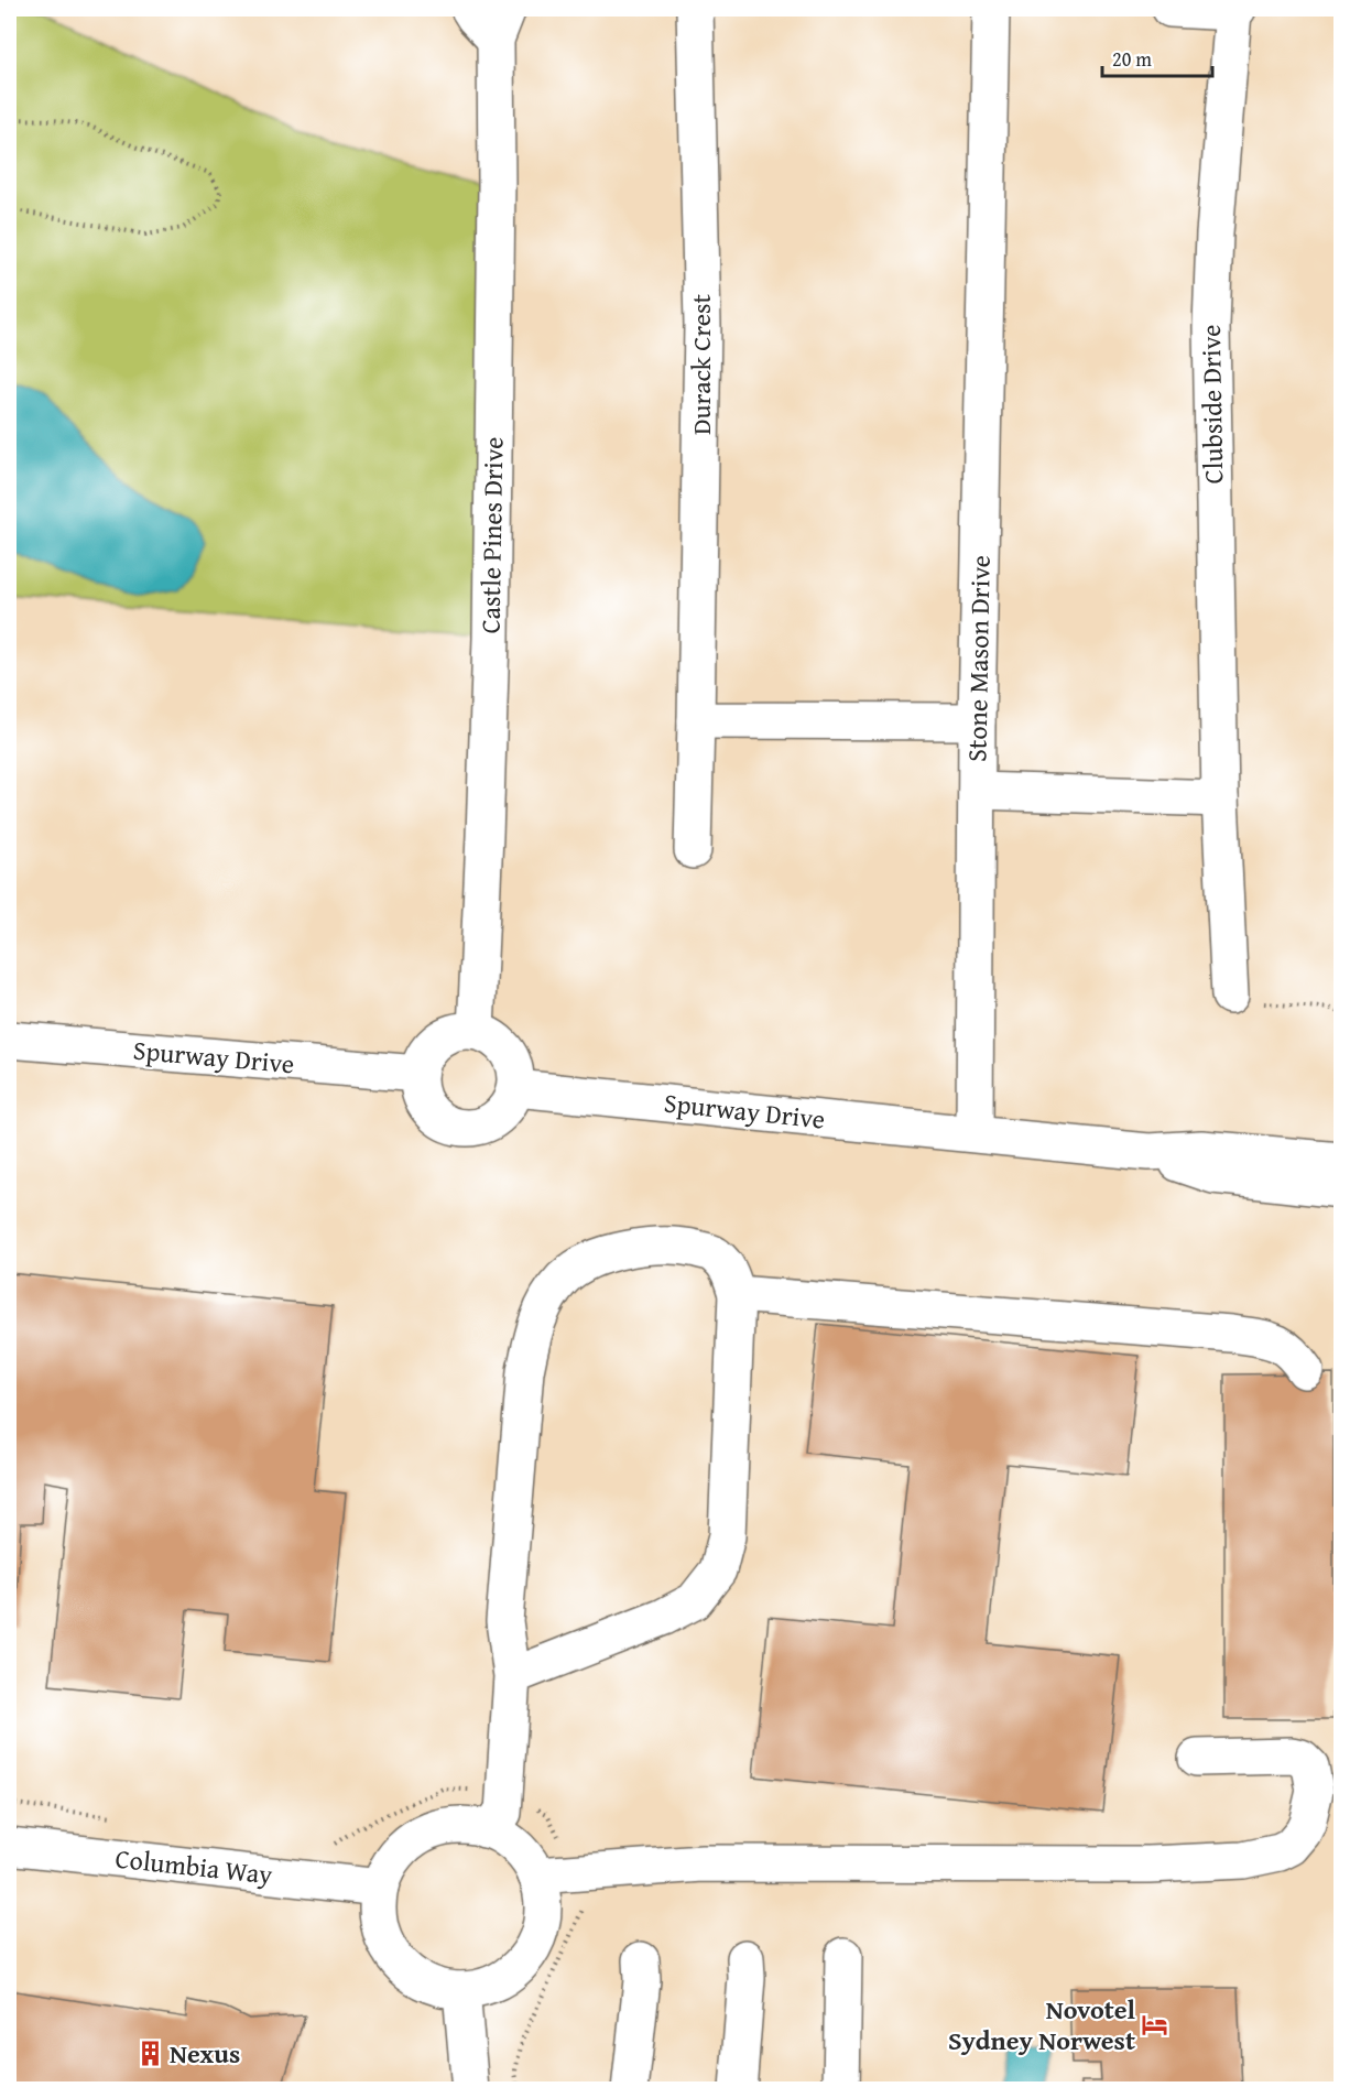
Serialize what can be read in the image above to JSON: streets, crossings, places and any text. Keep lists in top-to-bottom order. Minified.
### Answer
{"streets":{"street":["Durack Crest","Clubside Drive","Castle Pines Drive","Stone Mason Drive","Spurway Drive","Columbia Way"]},"crossings":[["Castle Pines Drive","Spurway Drive"],["Stone Mason Drive","Spurway Drive"]],"places":{"hotel":["Novotel Sydney Norwest"],"building":["Nexus"]},"scale_bar":"20 m"}
